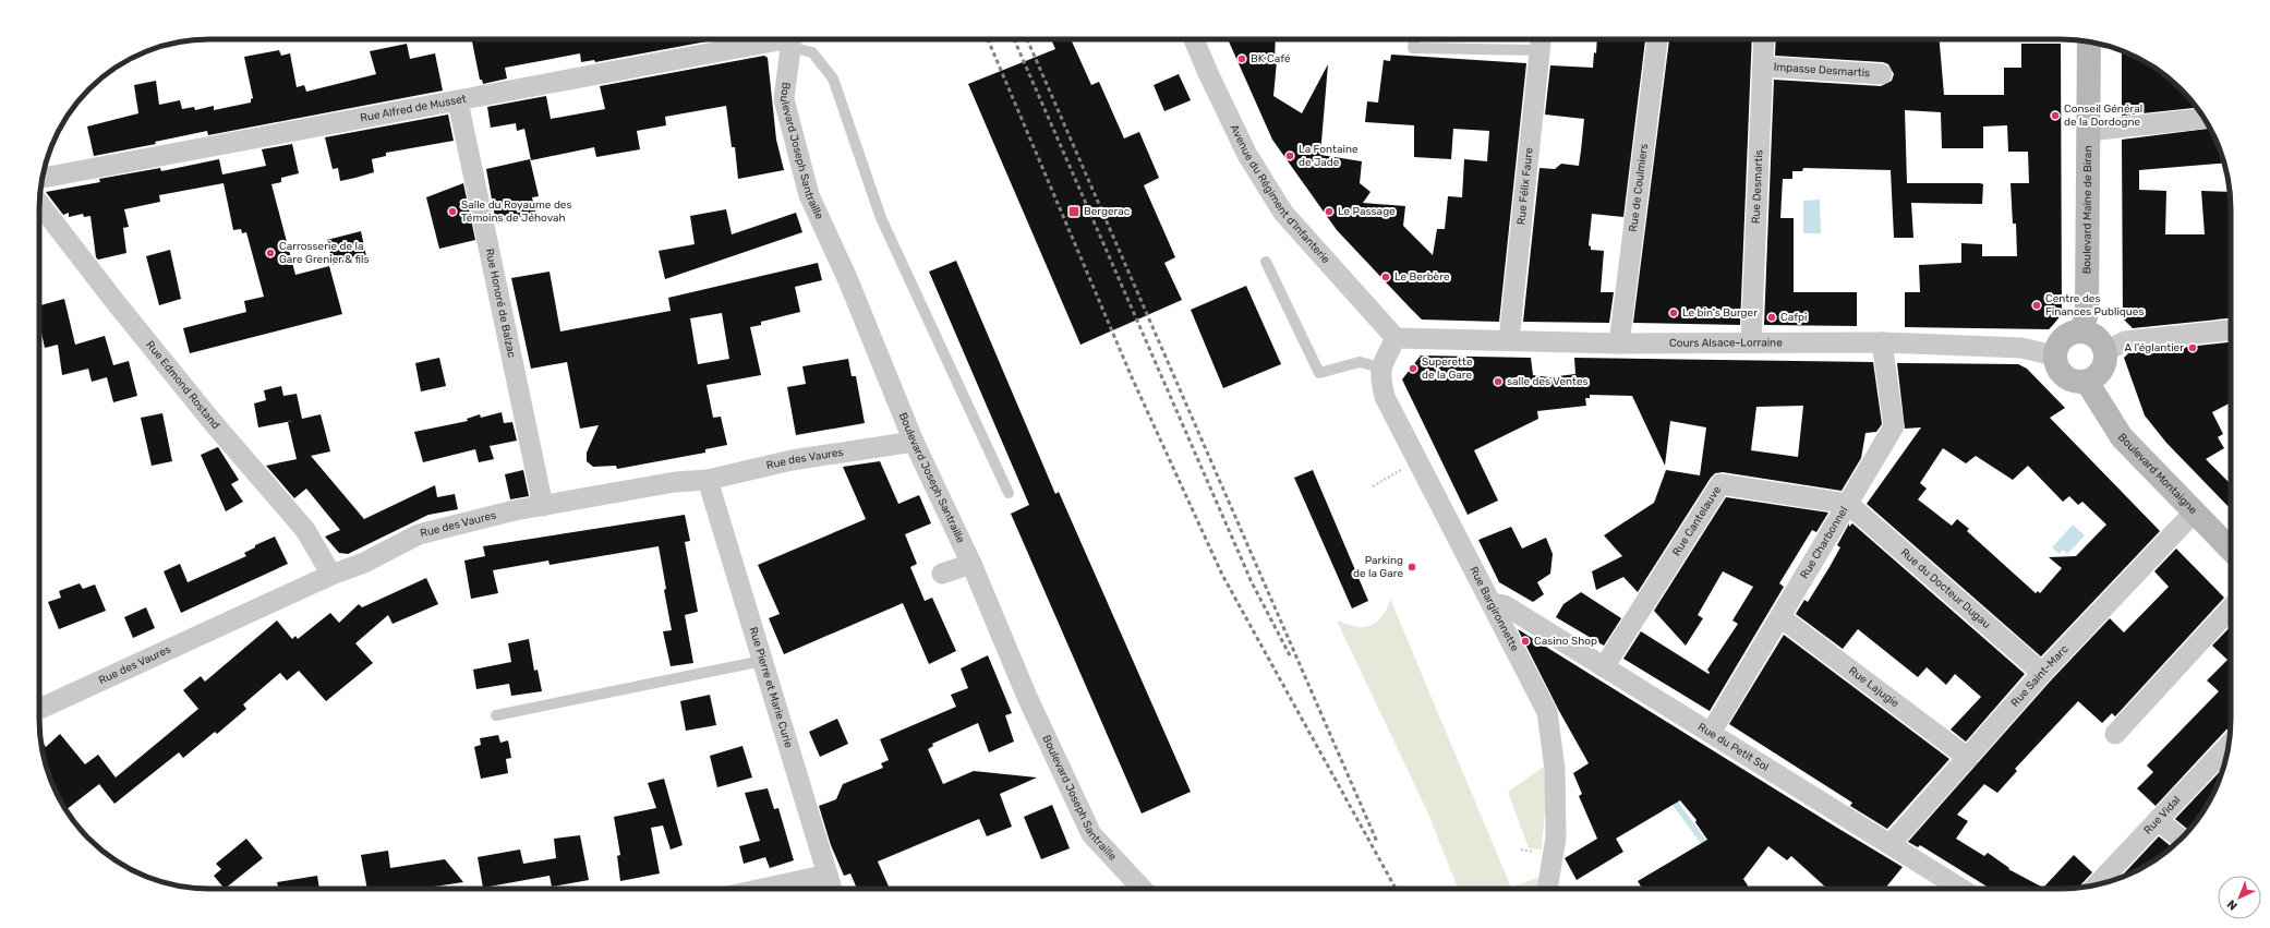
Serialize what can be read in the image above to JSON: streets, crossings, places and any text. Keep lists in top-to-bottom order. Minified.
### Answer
{"streets":{"main road":["Boulevard Maine de Biran","Boulevard Montaigne"],"street":["Impasse Desmartis","Rue Alfred de Musset","Boulevard Joseph Santraille","Rue Félix Faure","Rue Desmartis","Rue de Coulmiers","Avenue du Régiment d'Infanterie","Rue Honoré de Balzac","Cours Alsace-Lorraine","Rue Edmond Rostand","Rue des Vaures","Rue Cantelauve","Rue Charbonnel","Rue du Docteur Dugau","Rue Bargironnette","Rue Saint-Marc","Rue Lajugie","Rue Pierre et Marie Curie","Rue du Petit Sol","Rue Vidal"]},"crossings":[["Impasse Desmartis","Rue Desmartis"],["Rue Alfred de Musset","Boulevard Joseph Santraille"],["Rue Alfred de Musset","Rue Honoré de Balzac"],["Boulevard Joseph Santraille","Rue des Vaures"],["Rue Félix Faure","Cours Alsace-Lorraine"],["Rue Desmartis","Cours Alsace-Lorraine"],["Rue de Coulmiers","Cours Alsace-Lorraine"],["Avenue du Régiment d'Infanterie","Cours Alsace-Lorraine"],["Avenue du Régiment d'Infanterie","Rue Bargironnette"],["Boulevard Maine de Biran","Cours Alsace-Lorraine"],["Boulevard Maine de Biran","Boulevard Montaigne"],["Rue Honoré de Balzac","Rue des Vaures"],["Cours Alsace-Lorraine","Boulevard Montaigne"],["Cours Alsace-Lorraine","Rue Charbonnel"],["Cours Alsace-Lorraine","Rue Bargironnette"],["Rue Edmond Rostand","Rue des Vaures"],["Rue des Vaures","Rue Pierre et Marie Curie"],["Boulevard Montaigne","Rue Saint-Marc"],["Rue Cantelauve","Rue Charbonnel"],["Rue Cantelauve","Rue du Docteur Dugau"],["Rue Cantelauve","Rue du Petit Sol"],["Rue Charbonnel","Rue du Docteur Dugau"],["Rue Charbonnel","Rue Lajugie"],["Rue Charbonnel","Rue du Petit Sol"],["Rue du Docteur Dugau","Rue Saint-Marc"],["Rue Bargironnette","Rue du Petit Sol"],["Rue Saint-Marc","Rue Lajugie"],["Rue Saint-Marc","Rue du Petit Sol"]],"places":{"other":["BK Café","Conseil Général de la Dordogne","La Fontaine de Jade","Salle du Royaume des Témoins de Jéhovah","Le Passage","Carrosserie de la Gare Grenier & fils","Le Berbère","Centre des Finances Publiques","Le bin's Burger","Cafpi","A l'églantier","Superette de la Gare","salle des Ventes","Parking de la Gare","Casino Shop"],"transit":["Bergerac"]},"north":"bottom left"}
